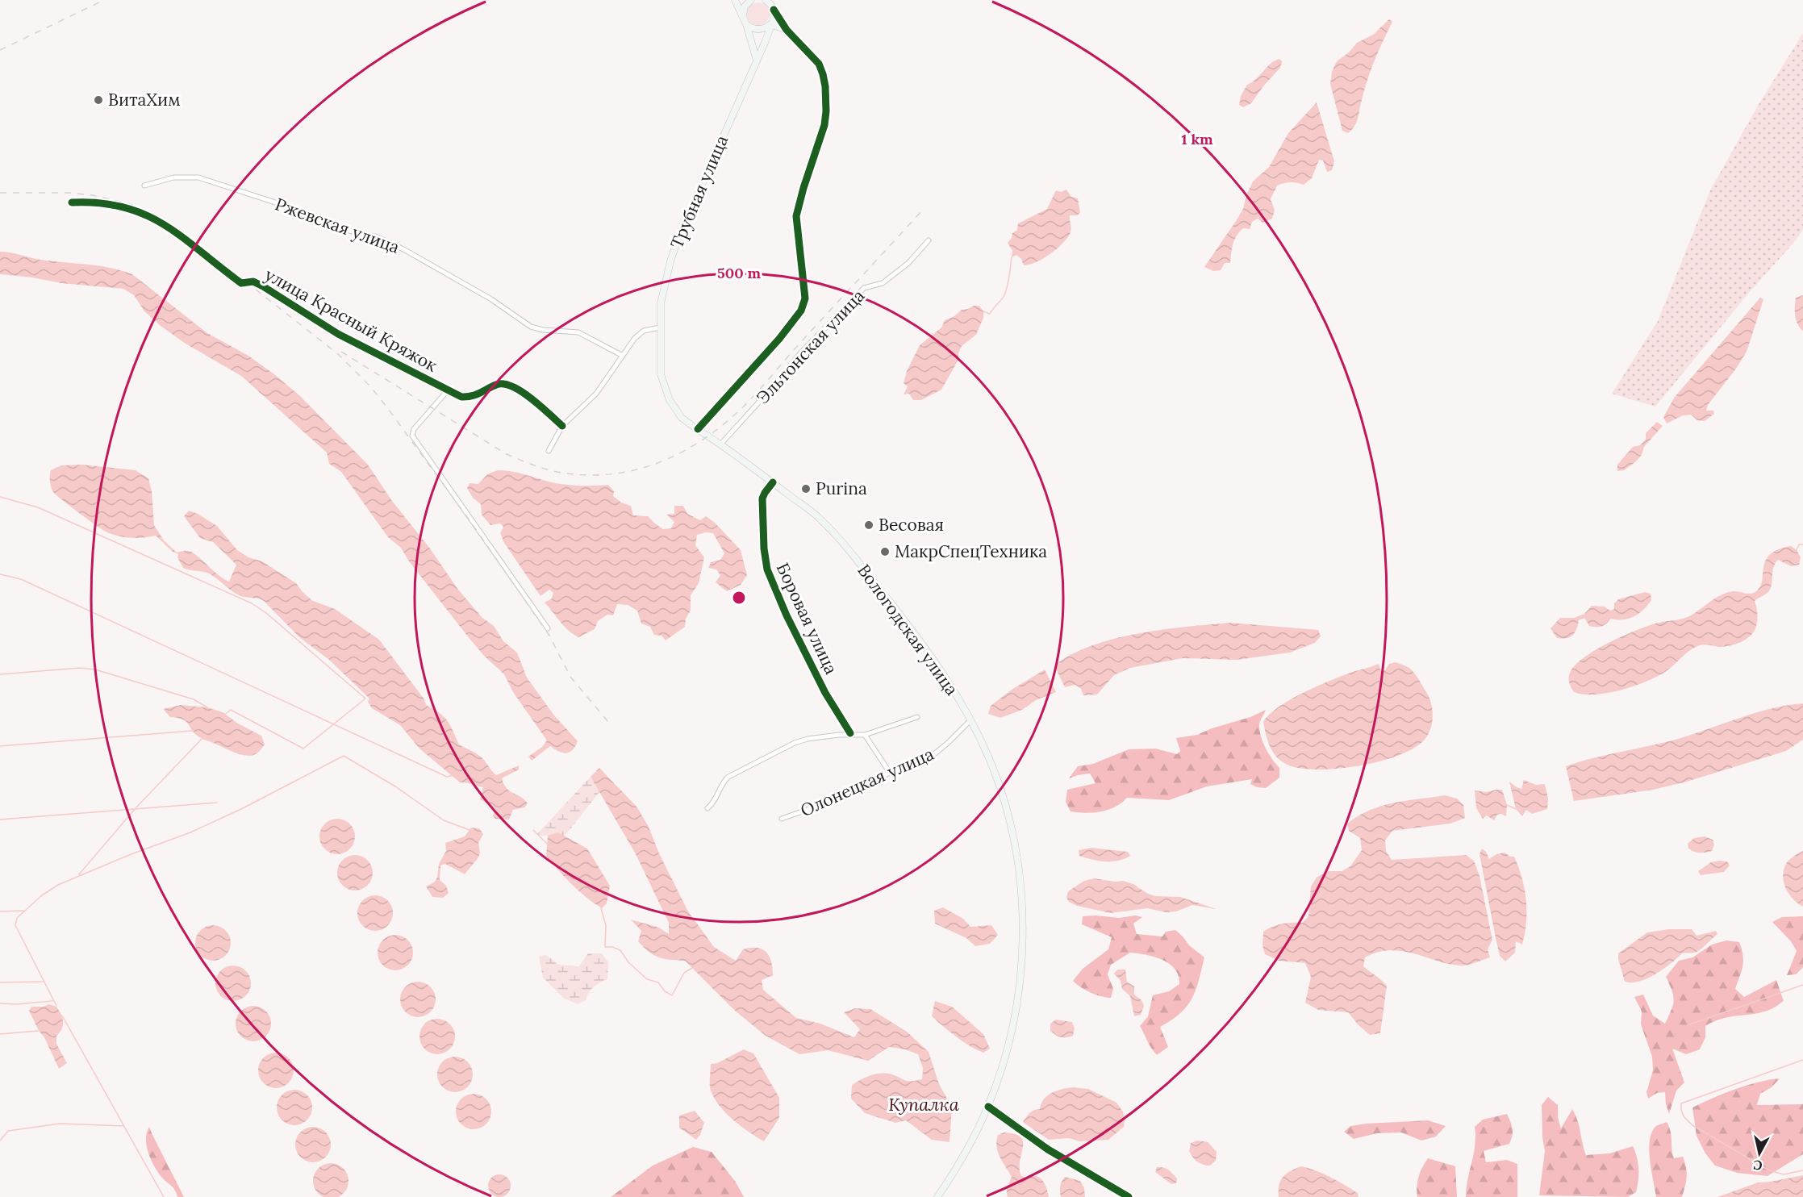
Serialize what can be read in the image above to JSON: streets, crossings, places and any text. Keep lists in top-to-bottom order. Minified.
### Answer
{"streets":{"main road":["Трубная улица","Эльтонская улица","Вологодская улица"],"street":["Ржевская улица","улица Красный Кряжок","Боровая улица","Олонецкая улица"]},"crossings":[["Трубная улица","Эльтонская улица"],["Трубная улица","Вологодская улица"],["Эльтонская улица","Вологодская улица"],["Боровая улица","Вологодская улица"],["Вологодская улица","Олонецкая улица"]],"water":["Купалка"],"places":["ВитаХим","Purina","Весовая","МакрСпецТехника"],"north":"bottom","rings":["1 km","500 m"]}
